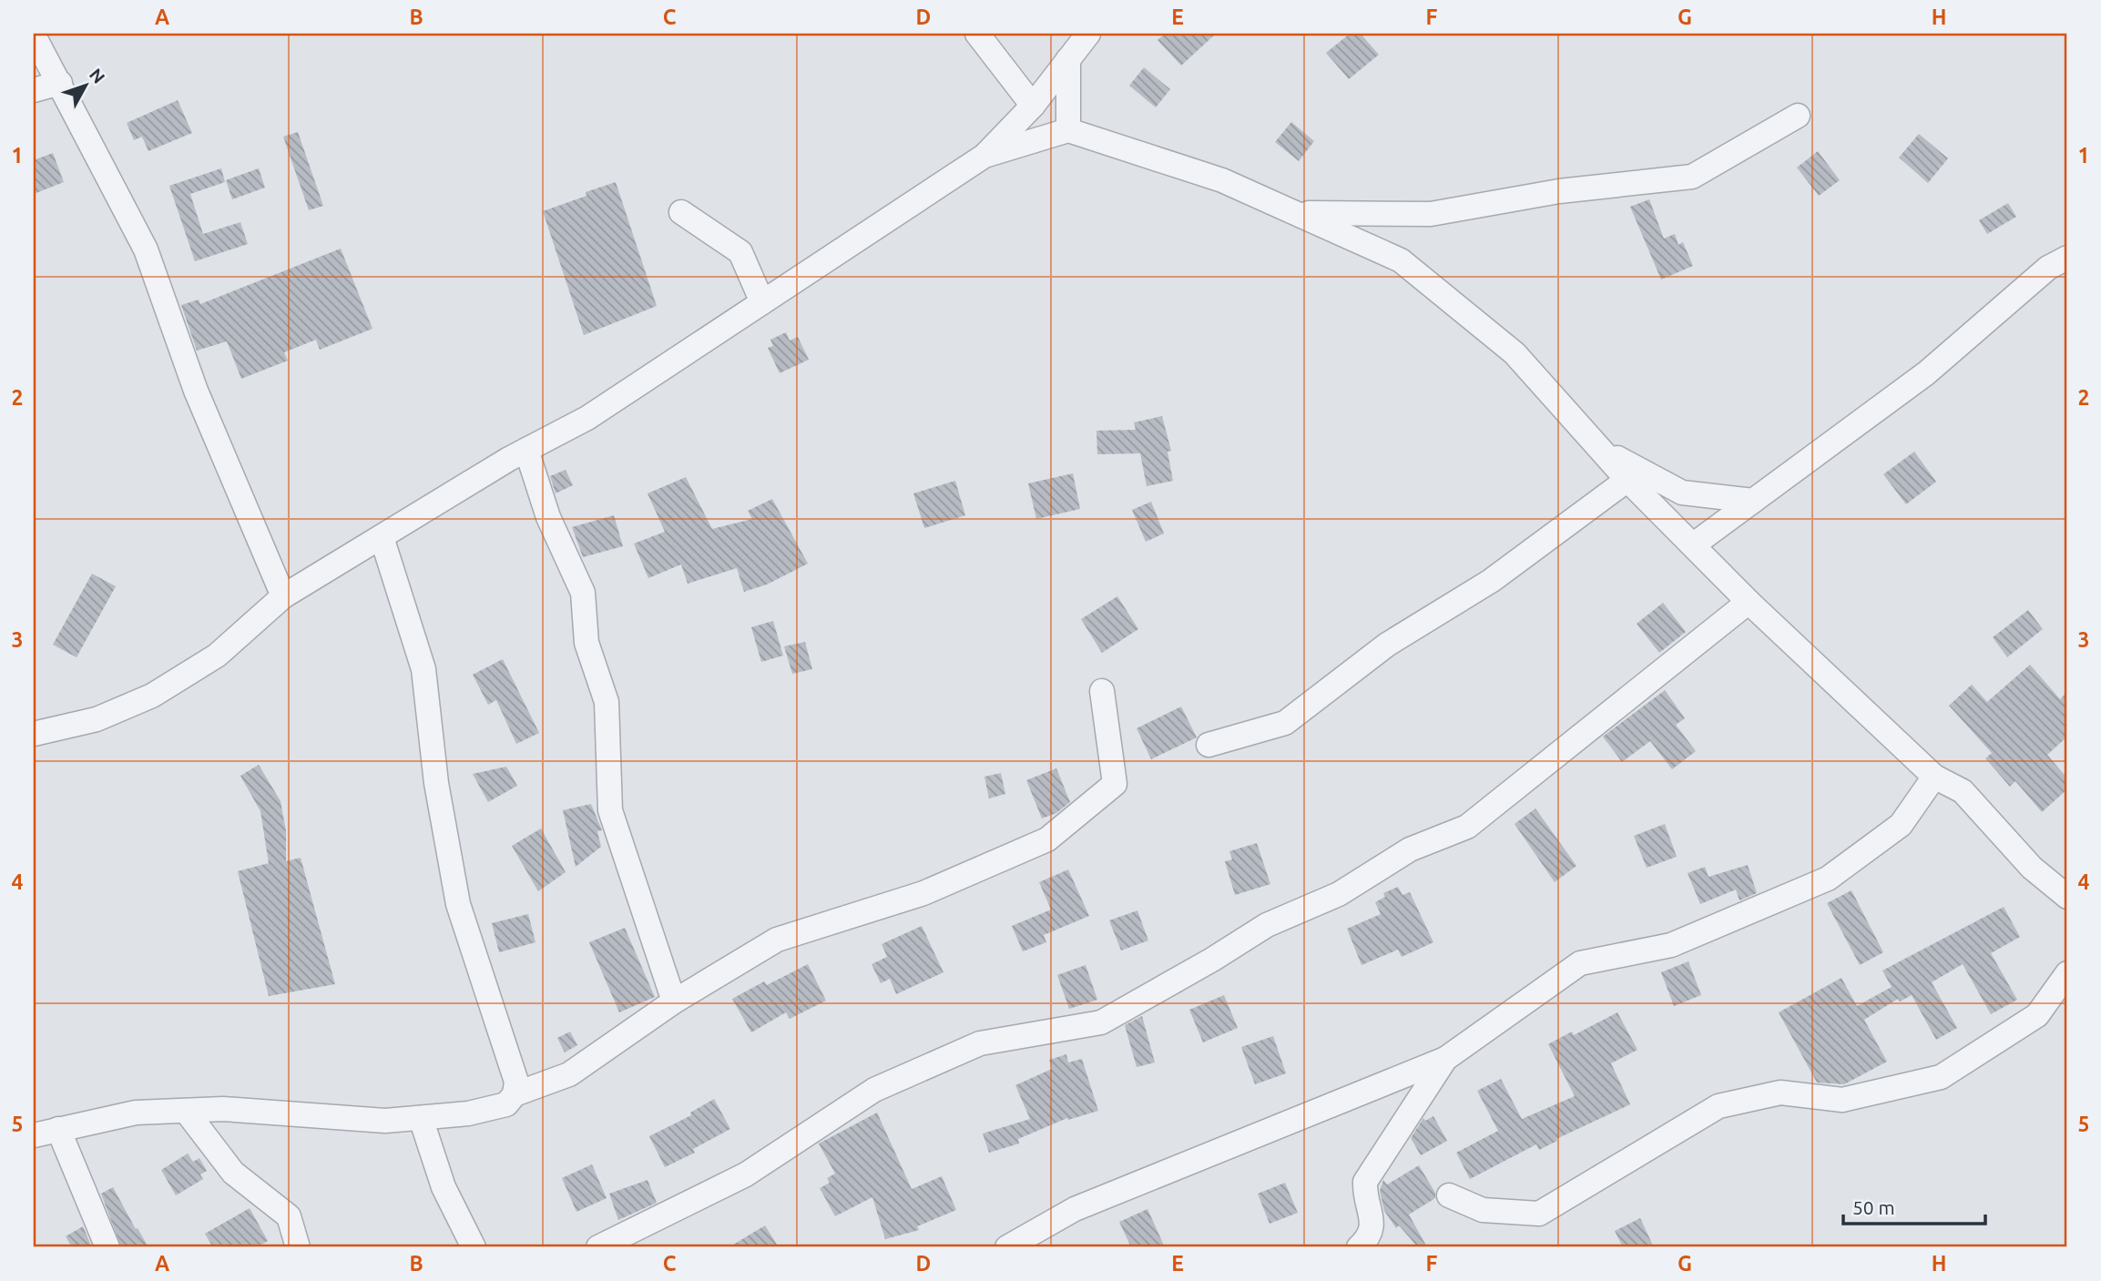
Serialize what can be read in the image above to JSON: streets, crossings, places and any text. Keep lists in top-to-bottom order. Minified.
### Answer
{"scale_bar":"50 m","north":"top right","grid":{"columns":["A","B","C","D","E","F","G","H"],"rows":["1","2","3","4","5"]}}
